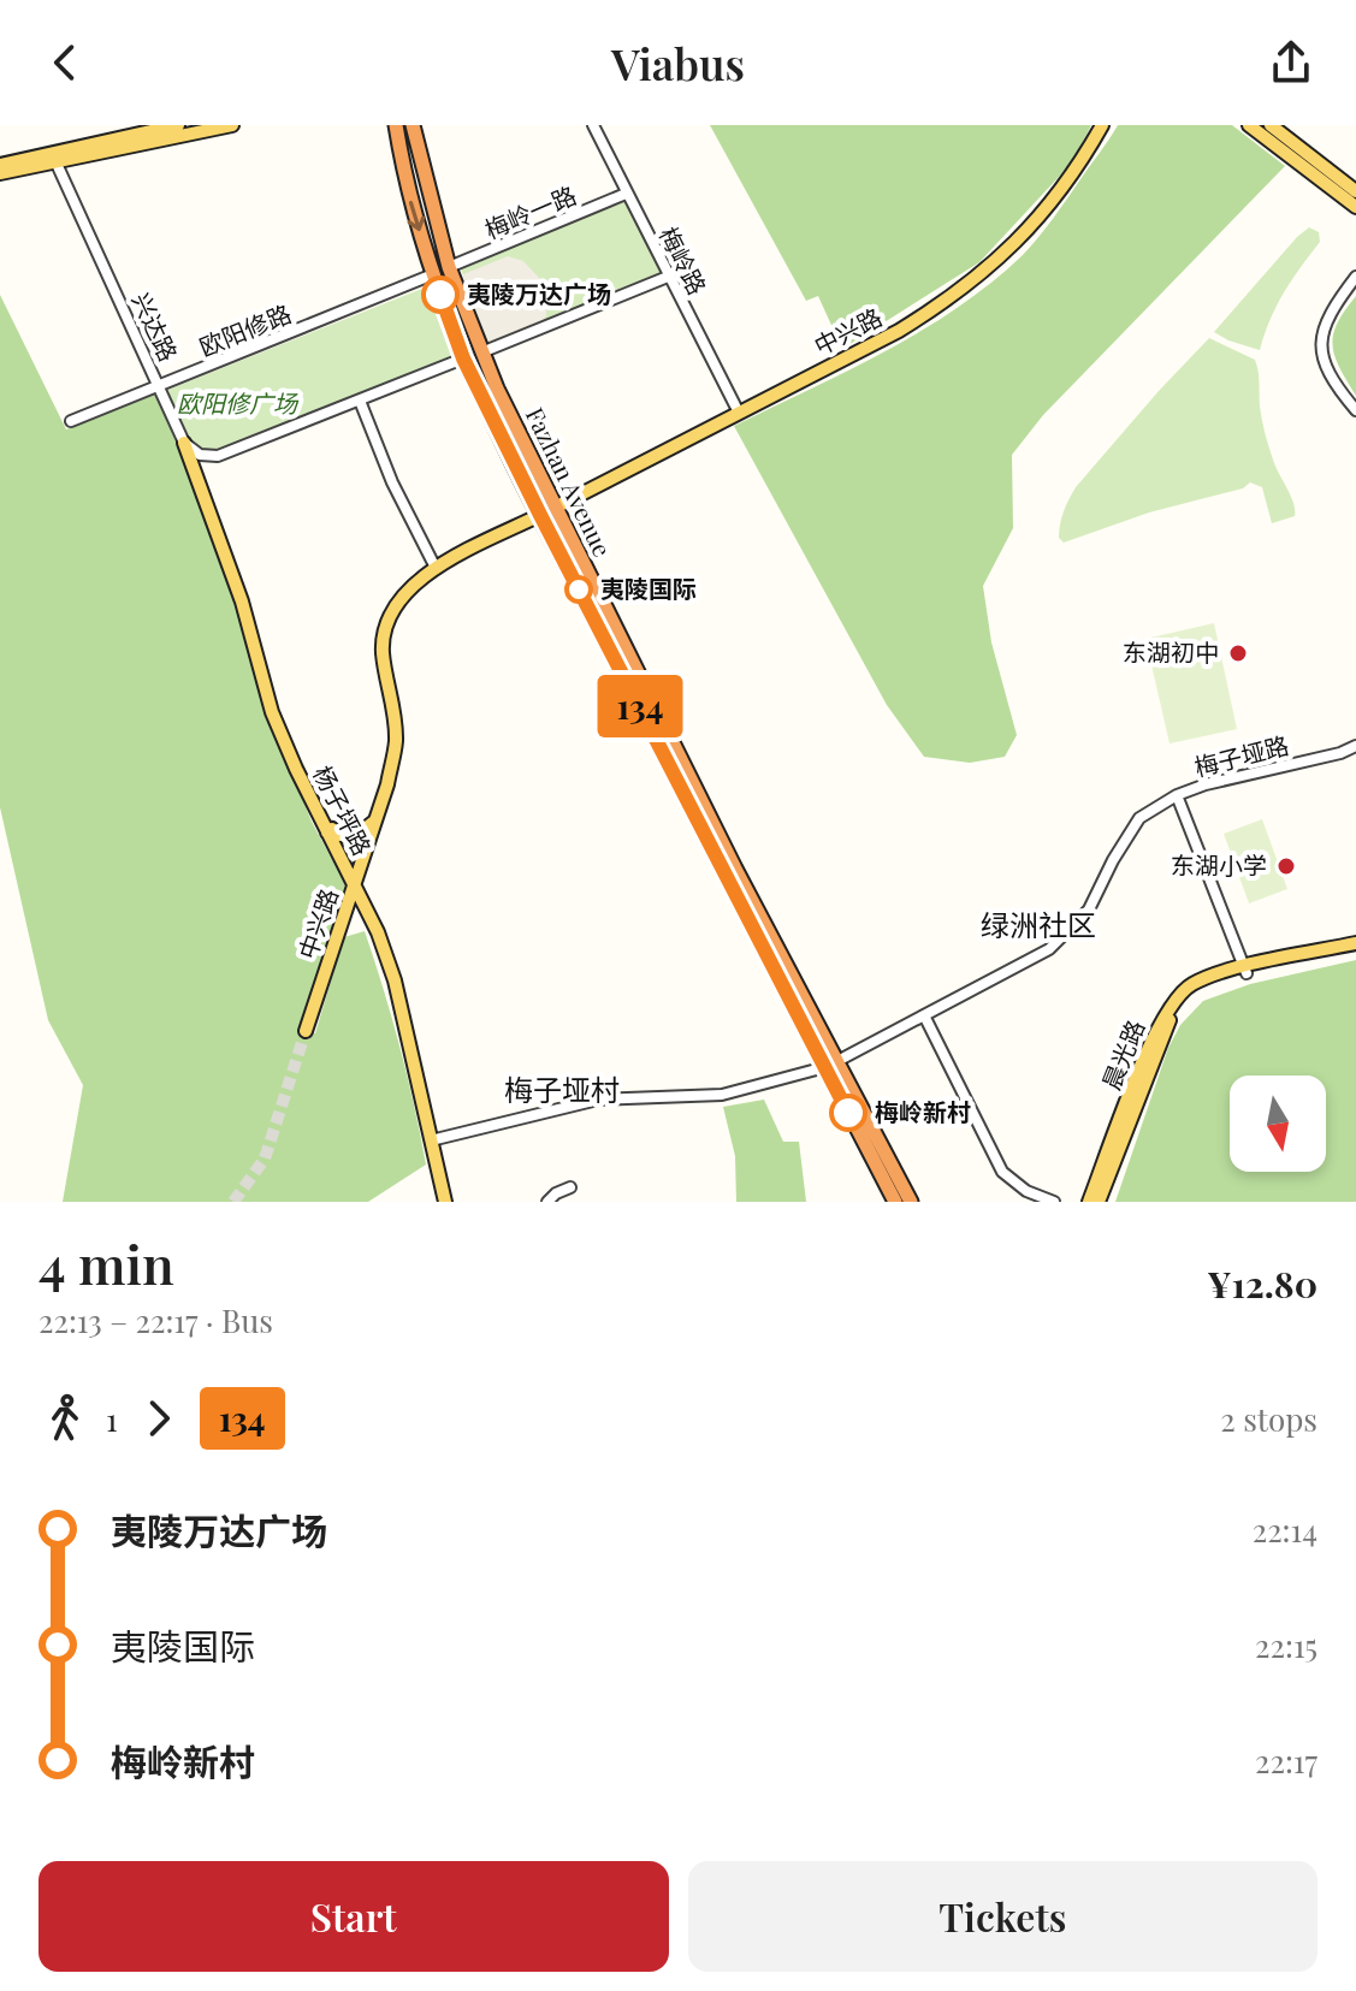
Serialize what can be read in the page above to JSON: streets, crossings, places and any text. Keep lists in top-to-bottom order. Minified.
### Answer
{"streets":{"highway":["Fazhan Avenue"],"main road":["中兴路","杨子坪路","晨光路"],"street":["梅岭一路","梅岭路","兴达路","欧阳修路","梅子垭路"]},"crossings":[["梅岭一路","梅岭路"],["梅岭一路","Fazhan Avenue"],["梅岭路","中兴路"],["兴达路","欧阳修路"],["兴达路","杨子坪路"],["欧阳修路","Fazhan Avenue"],["中兴路","Fazhan Avenue"],["中兴路","杨子坪路"],["Fazhan Avenue","梅子垭路"],["梅子垭路","杨子坪路"]],"districts":["绿洲社区","梅子垭村"],"parks":["欧阳修广场"],"places":["夷陵万达广场","夷陵国际","东湖初中","东湖小学","梅岭新村"],"lines":["bus line 134"],"north":"bottom","page":{"header":"Viabus","on_map":"134","heading":["4 min","22:13 – 22:17 · Bus","¥12.80"],"legs":["1","134","2 stops"],"list":[{"name":"夷陵万达广场","value":"22:14"},{"name":"夷陵国际","value":"22:15"},{"name":"梅岭新村","value":"22:17"}],"buttons":["Start","Tickets"]}}
